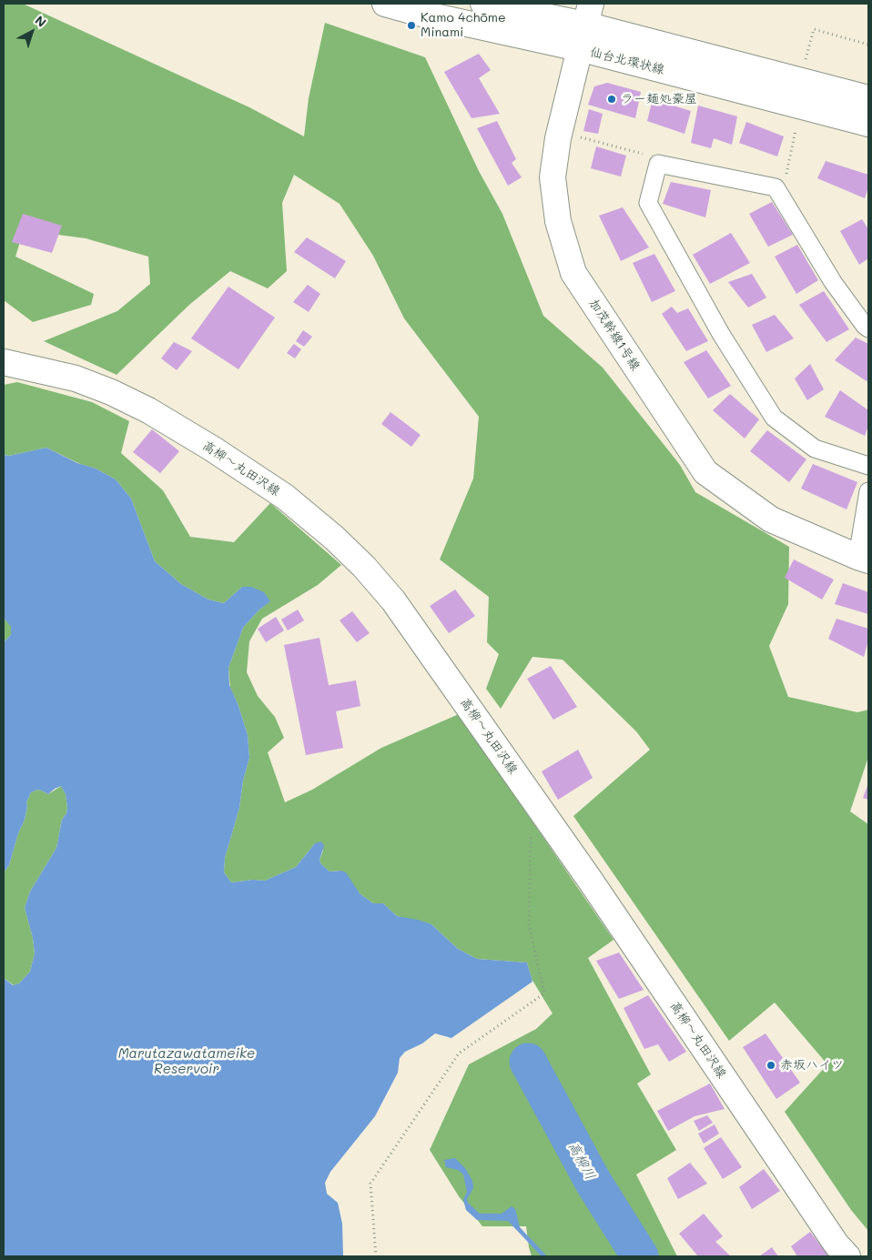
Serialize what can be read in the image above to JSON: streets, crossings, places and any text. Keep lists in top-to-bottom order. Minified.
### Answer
{"streets":{"street":["仙台北環状線","加茂幹線1号線","高柳～丸田沢線"]},"crossings":[["仙台北環状線","加茂幹線1号線"]],"water":["Marutazawatameike Reservoir","高柳川"],"places":["Kamo 4chōme Minami","ラー麺処豪屋","赤坂ハイツ"],"north":"top right"}
